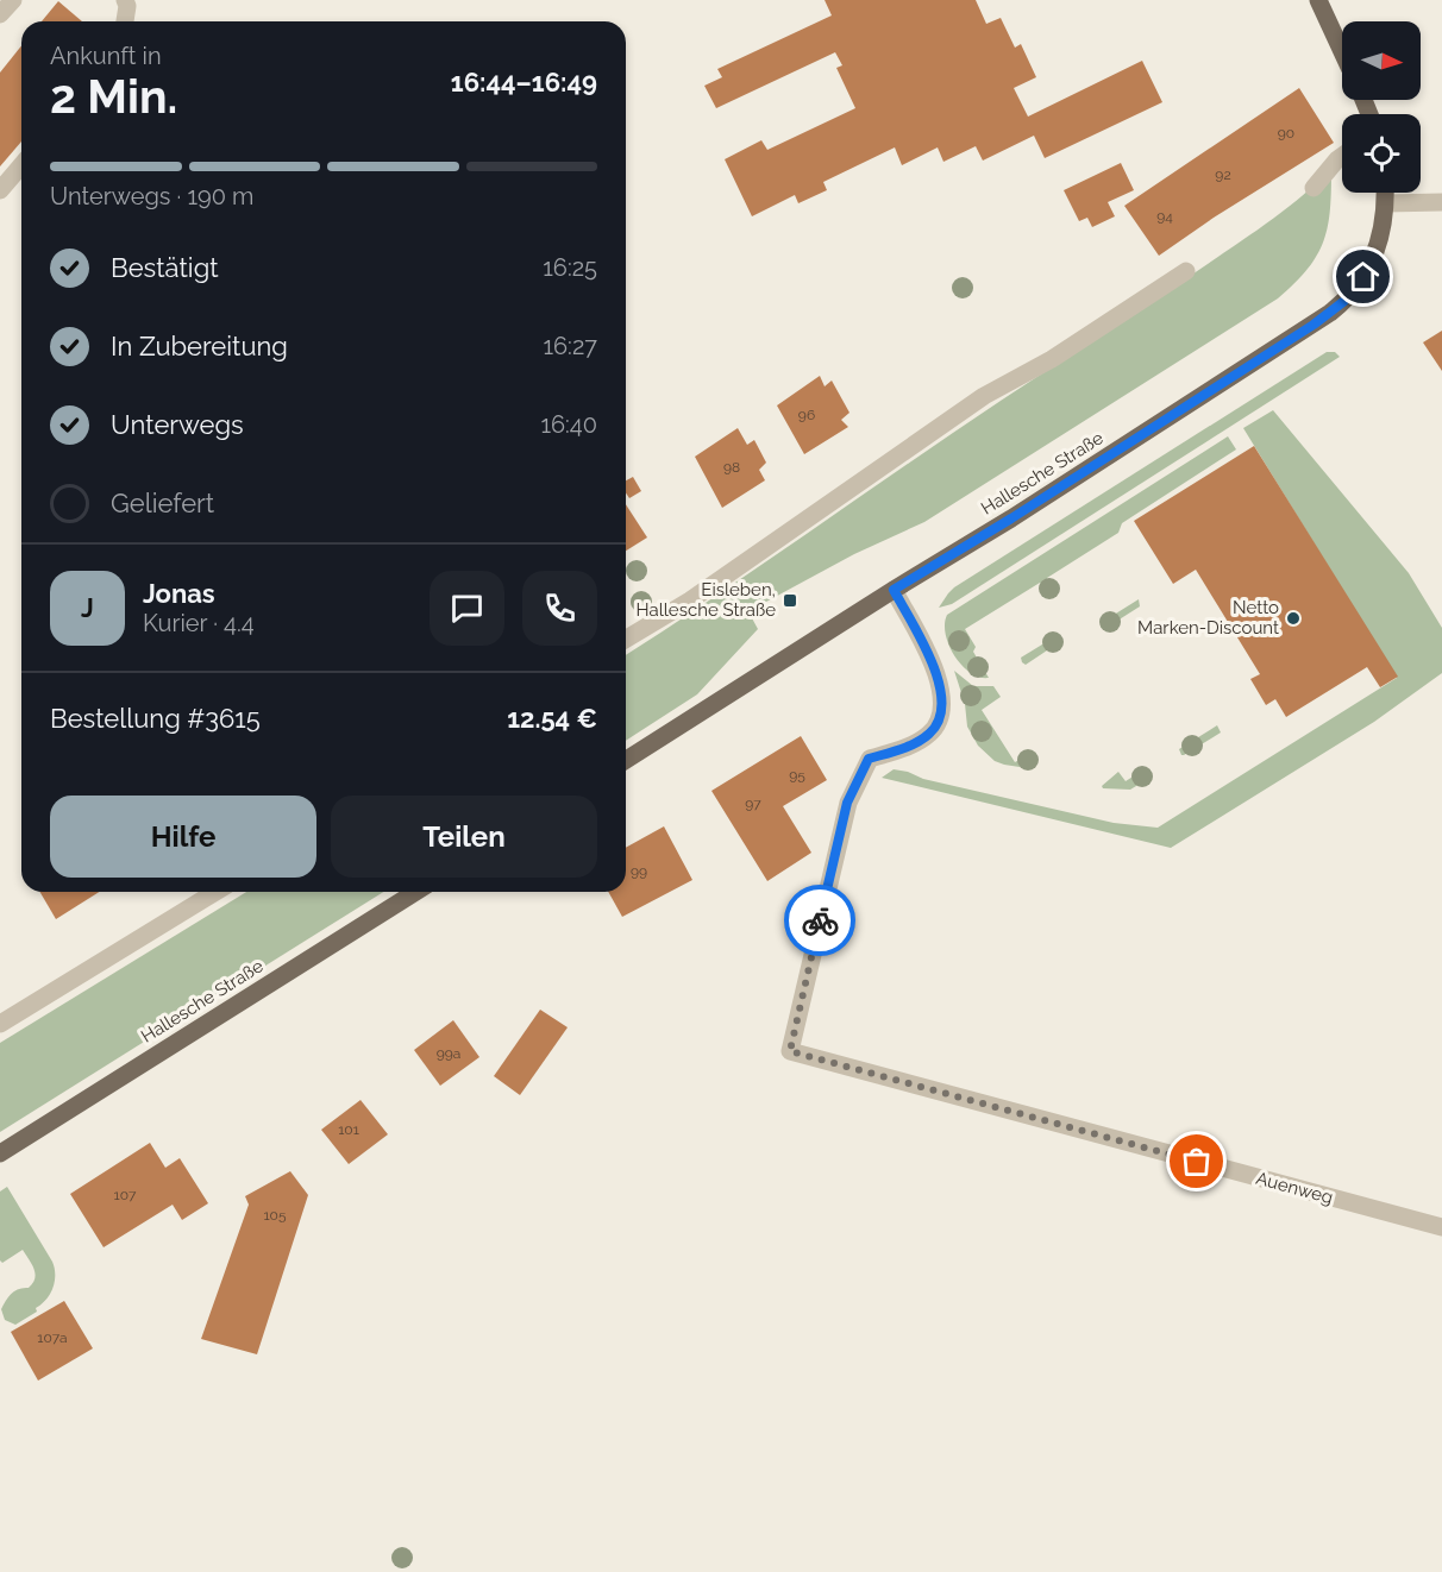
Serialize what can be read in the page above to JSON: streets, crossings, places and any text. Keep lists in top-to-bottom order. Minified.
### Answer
{"streets":{"main road":["Hallesche Straße"],"street":["Auenweg"]},"crossings":[["Hallesche Straße","Auenweg"]],"places":{"transit":["Eisleben, Hallesche Straße"],"other":["Netto Marken-Discount"]},"house_numbers":["90","92","94","96","98","95","97","99","99a","101","107","105","107a"],"north":"right","page":{"heading":["2 Min.","Ankunft in","16:44–16:49"],"panel":["Jonas","Kurier · 4.4","Bestellung #3615","12.54 €"],"bar":"Unterwegs · 190 m","list":[["Bestätigt","16:25"],["In Zubereitung","16:27"],["Unterwegs","16:40"],"Geliefert"],"round":"J","buttons":["Hilfe","Teilen"]}}
